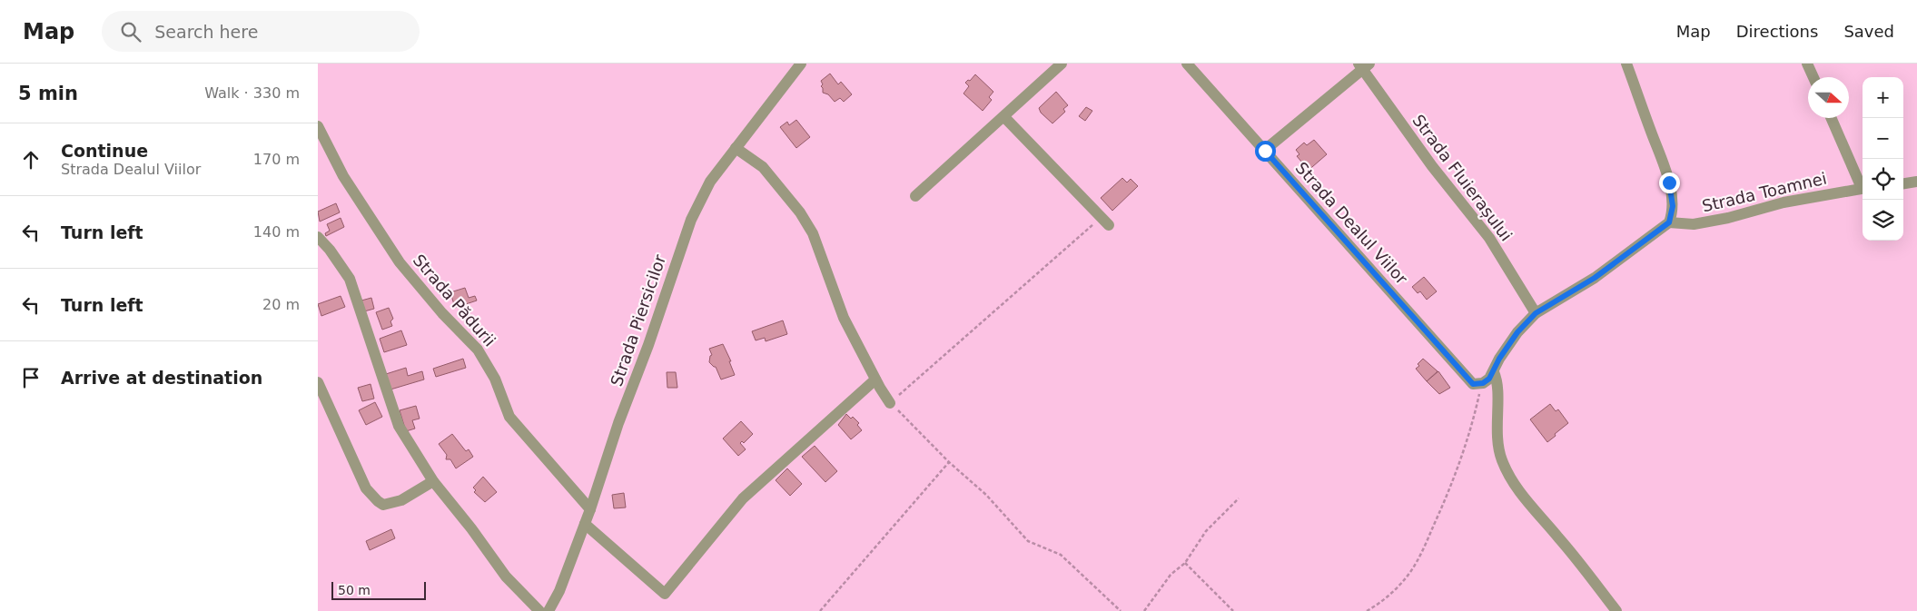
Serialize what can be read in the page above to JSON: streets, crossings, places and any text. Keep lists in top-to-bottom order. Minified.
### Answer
{"streets":{"street":["Strada Fluierașului","Strada Toamnei","Strada Dealul Viilor","Strada Pădurii","Strada Piersicilor"]},"crossings":[["Strada Pădurii","Strada Piersicilor"]],"scale_bar":"50 m","north":"right","page":{"header":"Map","search":"Search here","nav":["Map","Directions","Saved"],"heading":["5 min","Walk · 330 m"],"map_buttons":["+","−"],"list":[["Continue","Strada Dealul Viilor","170 m"],["Turn left","140 m"],["Turn left","20 m"],"Arrive at destination"],"scale":"50 m"}}
